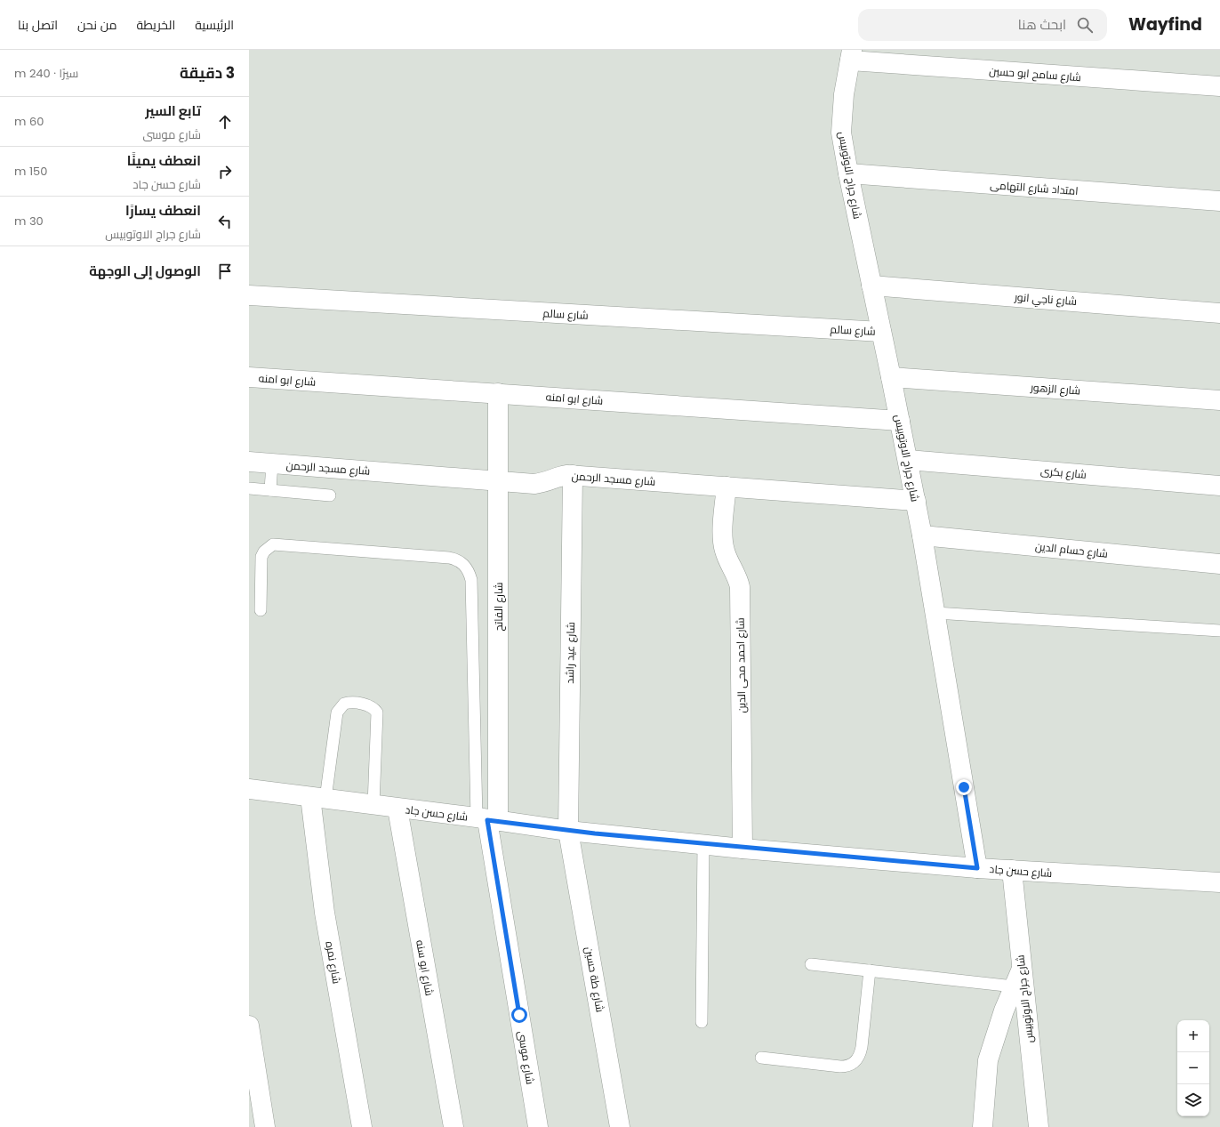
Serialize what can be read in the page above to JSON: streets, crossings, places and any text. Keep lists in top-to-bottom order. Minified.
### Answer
{"streets":{"street":["شارع سامح ابو حسين","شارع جراج الاوتوبيس","امتداد شارع التهامى","شارع ناجي انور","شارع سالم","شارع ابو امنه","شارع الزهور","شارع مسجد الرحمن","شارع بكرى","شارع حسام الدين","شارع الفاتح","شارع عيد راشد","شارع احمد محى الدين","شارع حسن جاد","شارع نمره","شارع ابو سنه","شارع طة حسين","شارع موسى"]},"crossings":[["شارع سامح ابو حسين","شارع جراج الاوتوبيس"],["شارع جراج الاوتوبيس","امتداد شارع التهامى"],["شارع جراج الاوتوبيس","شارع ناجي انور"],["شارع جراج الاوتوبيس","شارع سالم"],["شارع جراج الاوتوبيس","شارع ابو امنه"],["شارع جراج الاوتوبيس","شارع الزهور"],["شارع جراج الاوتوبيس","شارع مسجد الرحمن"],["شارع جراج الاوتوبيس","شارع بكرى"],["شارع جراج الاوتوبيس","شارع حسام الدين"],["شارع جراج الاوتوبيس","شارع حسن جاد"],["شارع ابو امنه","شارع الفاتح"],["شارع مسجد الرحمن","شارع الفاتح"],["شارع مسجد الرحمن","شارع عيد راشد"],["شارع مسجد الرحمن","شارع احمد محى الدين"],["شارع الفاتح","شارع حسن جاد"],["شارع الفاتح","شارع موسى"],["شارع عيد راشد","شارع حسن جاد"],["شارع عيد راشد","شارع طة حسين"],["شارع احمد محى الدين","شارع حسن جاد"],["شارع حسن جاد","شارع نمره"],["شارع حسن جاد","شارع ابو سنه"],["شارع حسن جاد","شارع طة حسين"],["شارع حسن جاد","شارع موسى"]],"page":{"header":"Wayfind","search":"ابحث هنا","nav":["الرئيسية","الخريطة","من نحن","اتصل بنا"],"heading":["3 دقيقة","سيرًا · 240 m"],"list":[["تابع السير","شارع موسى","60 m"],["انعطف يمينًا","شارع حسن جاد","150 m"],["انعطف يسارًا","شارع جراج الاوتوبيس","30 m"],"الوصول إلى الوجهة"],"map_buttons":["+","−"]}}
